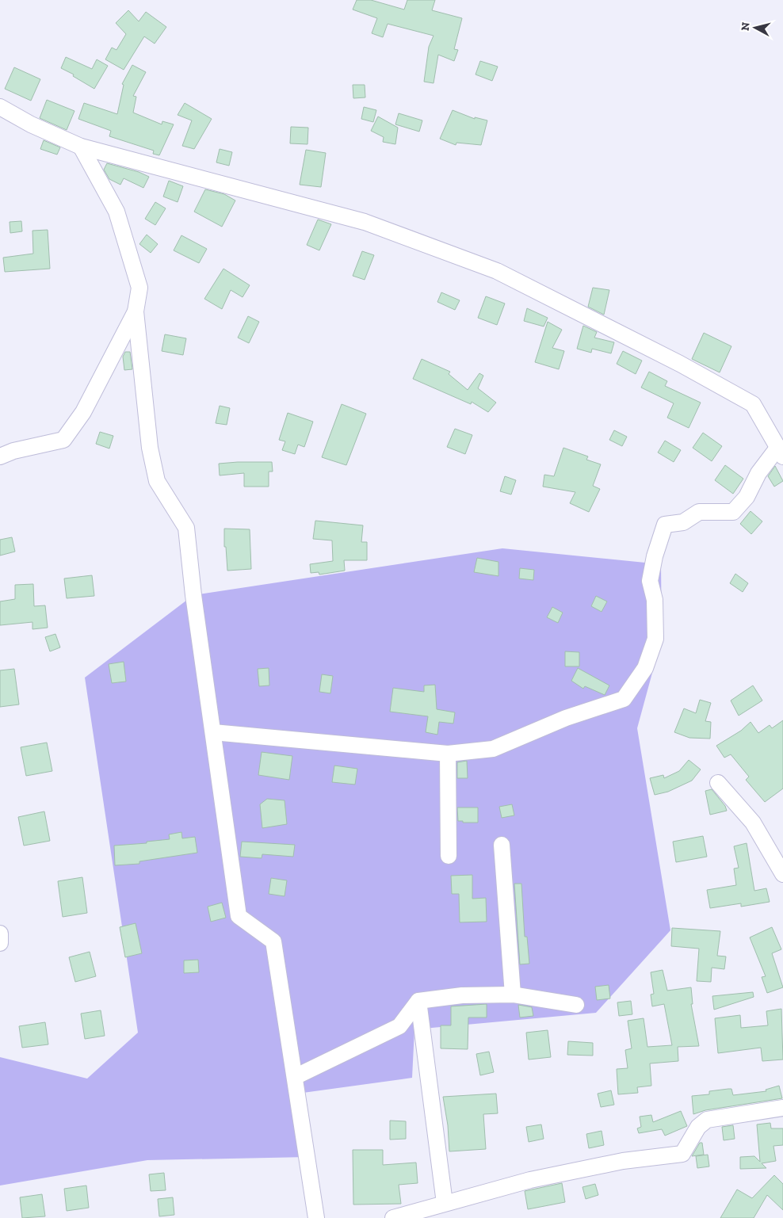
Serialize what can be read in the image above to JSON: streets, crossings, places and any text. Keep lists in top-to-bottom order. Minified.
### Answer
{"north":"left"}
